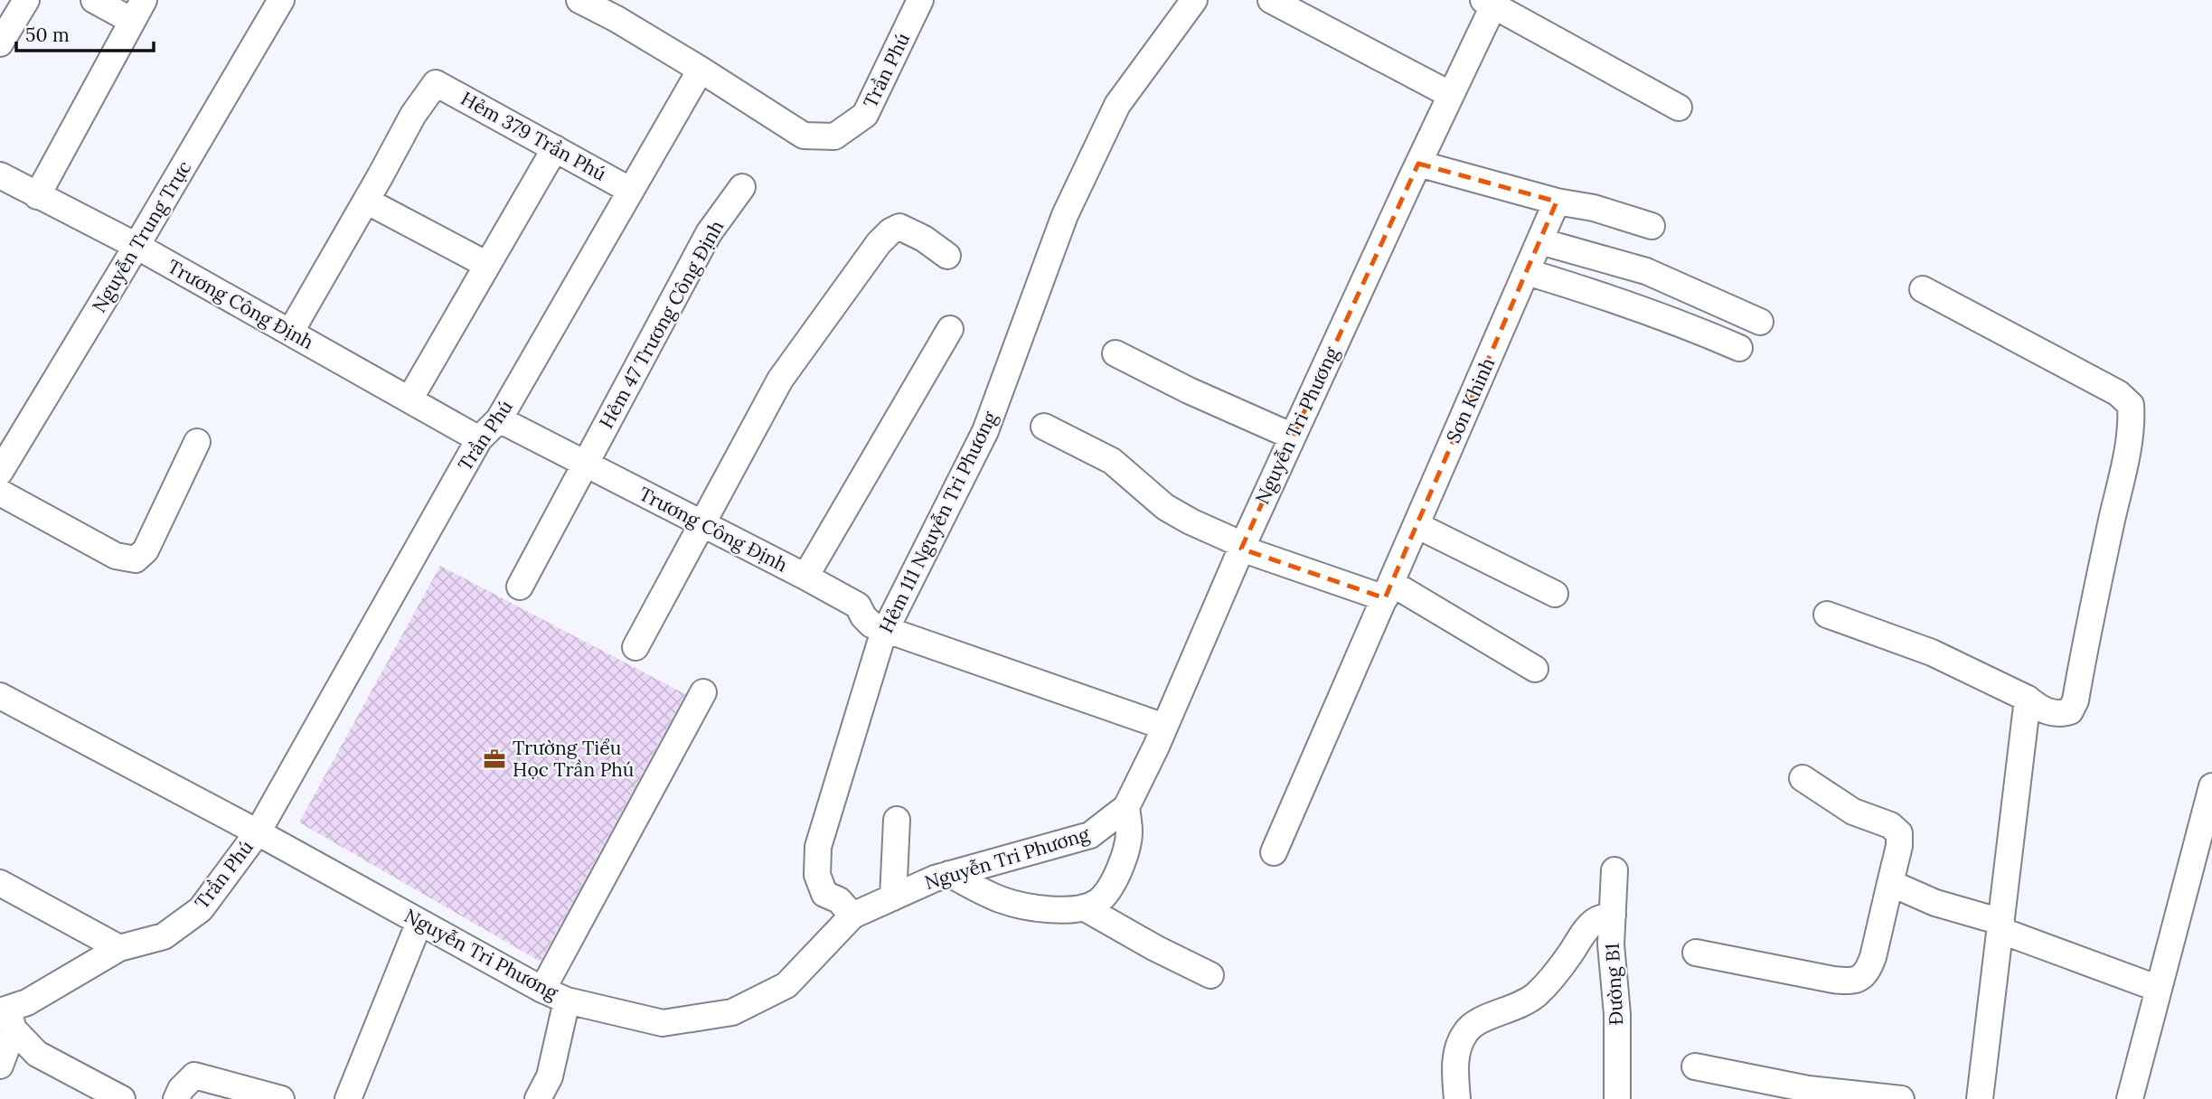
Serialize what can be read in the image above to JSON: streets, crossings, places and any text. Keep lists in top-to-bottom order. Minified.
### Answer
{"streets":{"street":["Trần Phú","Hẻm 379 Trần Phú","Nguyễn Trung Trực","Trương Công Định","Hẻm 47 Trương Công Định","Sơn Khinh","Nguyễn Tri Phương","Hẻm 111 Nguyễn Tri Phương","Đường B1"]},"crossings":[["Trần Phú","Hẻm 379 Trần Phú"],["Trần Phú","Trương Công Định"],["Trần Phú","Nguyễn Tri Phương"],["Nguyễn Trung Trực","Trương Công Định"],["Trương Công Định","Hẻm 47 Trương Công Định"],["Trương Công Định","Nguyễn Tri Phương"],["Trương Công Định","Hẻm 111 Nguyễn Tri Phương"],["Nguyễn Tri Phương","Hẻm 111 Nguyễn Tri Phương"]],"places":{"office":["Trường Tiểu Học Trần Phú"]},"scale_bar":"50 m"}
